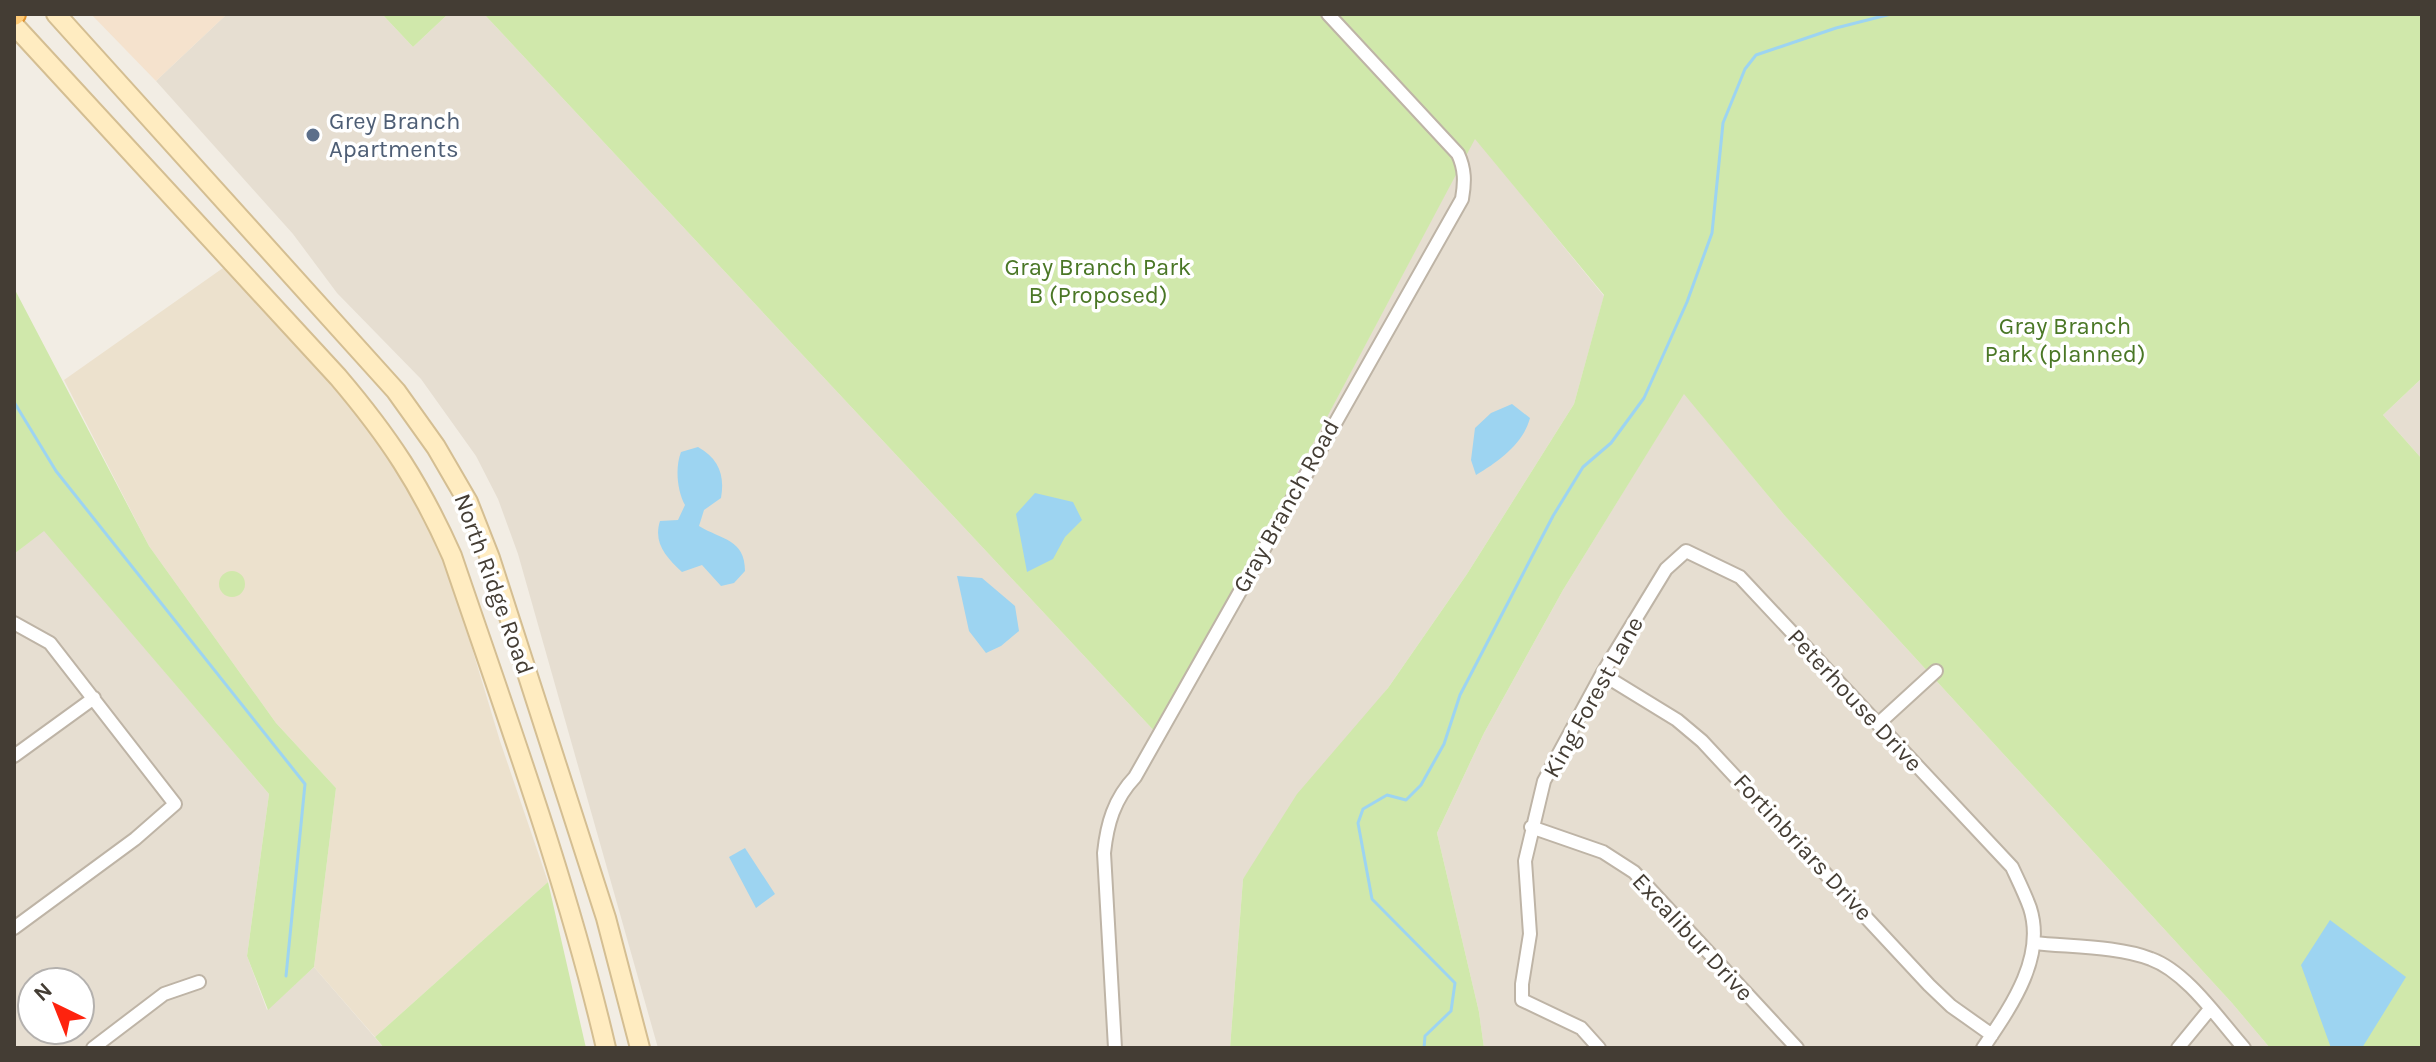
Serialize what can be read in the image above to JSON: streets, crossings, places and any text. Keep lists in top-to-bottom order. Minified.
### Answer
{"streets":{"main road":["North Ridge Road"],"street":["Gray Branch Road","King Forest Lane","Peterhouse Drive","Fortinbriars Drive","Excalibur Drive"]},"crossings":[["King Forest Lane","Peterhouse Drive"],["King Forest Lane","Fortinbriars Drive"],["King Forest Lane","Excalibur Drive"]],"parks":["Gray Branch Park B (Proposed)","Gray Branch Park (planned)"],"places":["Grey Branch Apartments"],"north":"top left"}
